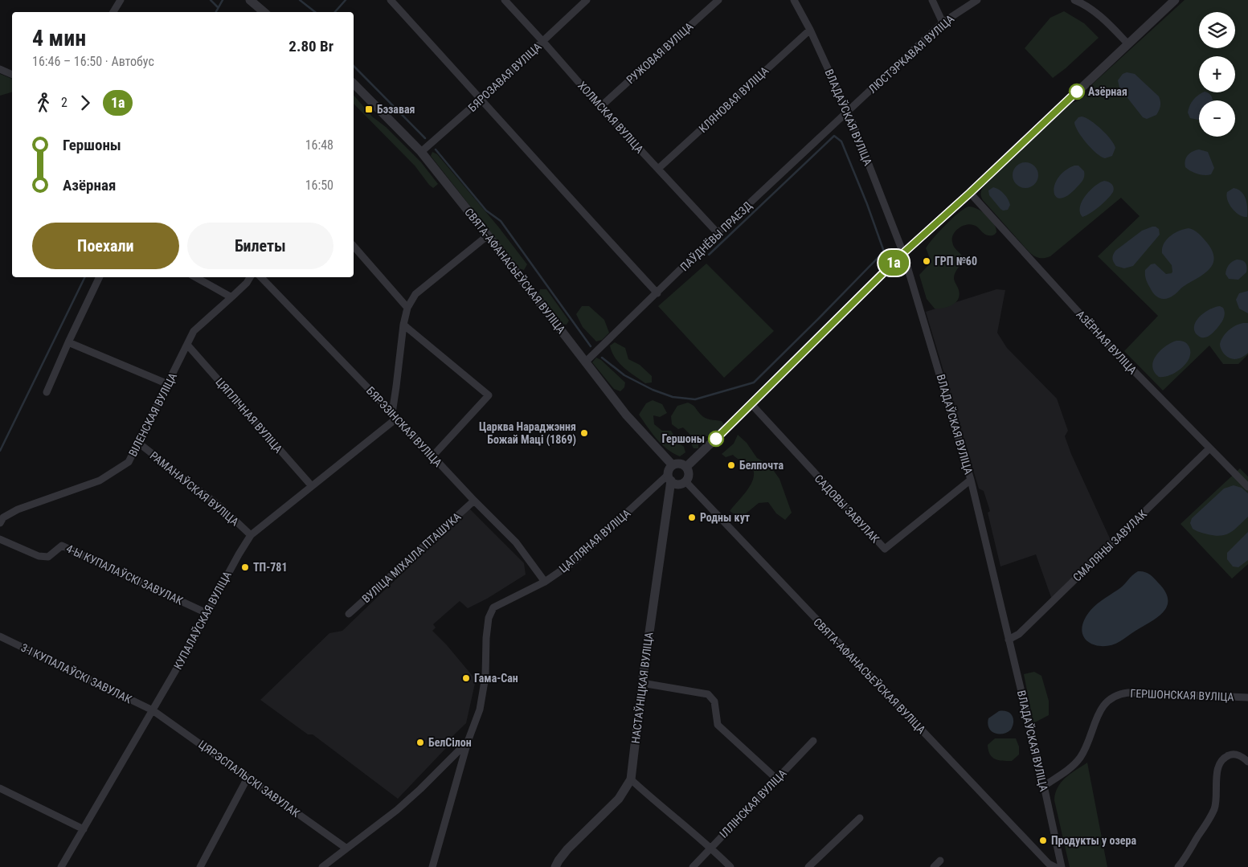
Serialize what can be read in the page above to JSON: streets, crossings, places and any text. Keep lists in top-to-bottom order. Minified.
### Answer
{"streets":{"street":["РУЖОВАЯ ВУЛІЦА","ЛЮСТЭРКАВАЯ ВУЛІЦА","БЯРОЗАВАЯ ВУЛІЦА","КЛЯНОВАЯ ВУЛІЦА","ХОЛМСКАЯ ВУЛІЦА","ВЛАДАЎСКАЯ ВУЛІЦА","ПАЎДНЁВЫ ПРАЕЗД","СВЯТА-АФАНАСЬЕЎСКАЯ ВУЛІЦА","АЗЁРНАЯ ВУЛІЦА","ВІЛЕНСКАЯ ВУЛІЦА","ЦЯПЛІЧНАЯ ВУЛІЦА","БЯРЭЗІНСКАЯ ВУЛІЦА","РАМАНАЎСКАЯ ВУЛІЦА","САДОВЫ ЗАВУЛАК","ЦАГЛЯНАЯ ВУЛІЦА","СМАЛЯНЫ ЗАВУЛАК","ВУЛІЦА МІХАІЛА ПТАШУКА","4-Ы КУПАЛАЎСКІ ЗАВУЛАК","КУПАЛАЎСКАЯ ВУЛІЦА","3-І КУПАЛАЎСКІ ЗАВУЛАК","НАСТАЎНІЦКАЯ ВУЛІЦА","ГЕРШОНСКАЯ ВУЛІЦА","ЦЯРЭСПАЛЬСКІ ЗАВУЛАК","ІЛЛІНСКАЯ ВУЛІЦА"]},"crossings":[["РУЖОВАЯ ВУЛІЦА","ХОЛМСКАЯ ВУЛІЦА"],["ЛЮСТЭРКАВАЯ ВУЛІЦА","ВЛАДАЎСКАЯ ВУЛІЦА"],["ЛЮСТЭРКАВАЯ ВУЛІЦА","ПАЎДНЁВЫ ПРАЕЗД"],["БЯРОЗАВАЯ ВУЛІЦА","ХОЛМСКАЯ ВУЛІЦА"],["БЯРОЗАВАЯ ВУЛІЦА","СВЯТА-АФАНАСЬЕЎСКАЯ ВУЛІЦА"],["КЛЯНОВАЯ ВУЛІЦА","ХОЛМСКАЯ ВУЛІЦА"],["КЛЯНОВАЯ ВУЛІЦА","ВЛАДАЎСКАЯ ВУЛІЦА"],["ХОЛМСКАЯ ВУЛІЦА","ПАЎДНЁВЫ ПРАЕЗД"],["ВЛАДАЎСКАЯ ВУЛІЦА","ПАЎДНЁВЫ ПРАЕЗД"],["ВЛАДАЎСКАЯ ВУЛІЦА","САДОВЫ ЗАВУЛАК"],["ВЛАДАЎСКАЯ ВУЛІЦА","СМАЛЯНЫ ЗАВУЛАК"],["ВЛАДАЎСКАЯ ВУЛІЦА","ГЕРШОНСКАЯ ВУЛІЦА"],["ПАЎДНЁВЫ ПРАЕЗД","СВЯТА-АФАНАСЬЕЎСКАЯ ВУЛІЦА"],["СВЯТА-АФАНАСЬЕЎСКАЯ ВУЛІЦА","ЦАГЛЯНАЯ ВУЛІЦА"],["СВЯТА-АФАНАСЬЕЎСКАЯ ВУЛІЦА","НАСТАЎНІЦКАЯ ВУЛІЦА"],["АЗЁРНАЯ ВУЛІЦА","СМАЛЯНЫ ЗАВУЛАК"],["ВІЛЕНСКАЯ ВУЛІЦА","ЦЯПЛІЧНАЯ ВУЛІЦА"],["ВІЛЕНСКАЯ ВУЛІЦА","РАМАНАЎСКАЯ ВУЛІЦА"],["ЦЯПЛІЧНАЯ ВУЛІЦА","КУПАЛАЎСКАЯ ВУЛІЦА"],["БЯРЭЗІНСКАЯ ВУЛІЦА","ЦАГЛЯНАЯ ВУЛІЦА"],["БЯРЭЗІНСКАЯ ВУЛІЦА","ВУЛІЦА МІХАІЛА ПТАШУКА"],["БЯРЭЗІНСКАЯ ВУЛІЦА","КУПАЛАЎСКАЯ ВУЛІЦА"],["РАМАНАЎСКАЯ ВУЛІЦА","КУПАЛАЎСКАЯ ВУЛІЦА"],["ЦАГЛЯНАЯ ВУЛІЦА","НАСТАЎНІЦКАЯ ВУЛІЦА"],["4-Ы КУПАЛАЎСКІ ЗАВУЛАК","КУПАЛАЎСКАЯ ВУЛІЦА"],["КУПАЛАЎСКАЯ ВУЛІЦА","3-І КУПАЛАЎСКІ ЗАВУЛАК"],["КУПАЛАЎСКАЯ ВУЛІЦА","ЦЯРЭСПАЛЬСКІ ЗАВУЛАК"],["3-І КУПАЛАЎСКІ ЗАВУЛАК","ЦЯРЭСПАЛЬСКІ ЗАВУЛАК"]],"places":{"other":["Азёрная","ГРП №60","Царква Нараджэння Божай Маці (1869)","Гершоны","Белпочта","Родны кут","ТП-781","Гама-Сан","БелСілон","Продукты у озера"],"transit":["Бэзавая"]},"lines":["bus line 1а"],"page":{"on_map":"1а","map_buttons":["+","−"],"heading":["4 мин","16:46 – 16:50 · Автобус","2.80 Br"],"legs":["2","1а"],"list":[{"name":"Гершоны","value":"16:48"},{"name":"Азёрная","value":"16:50"}],"buttons":["Поехали","Билеты"]}}
